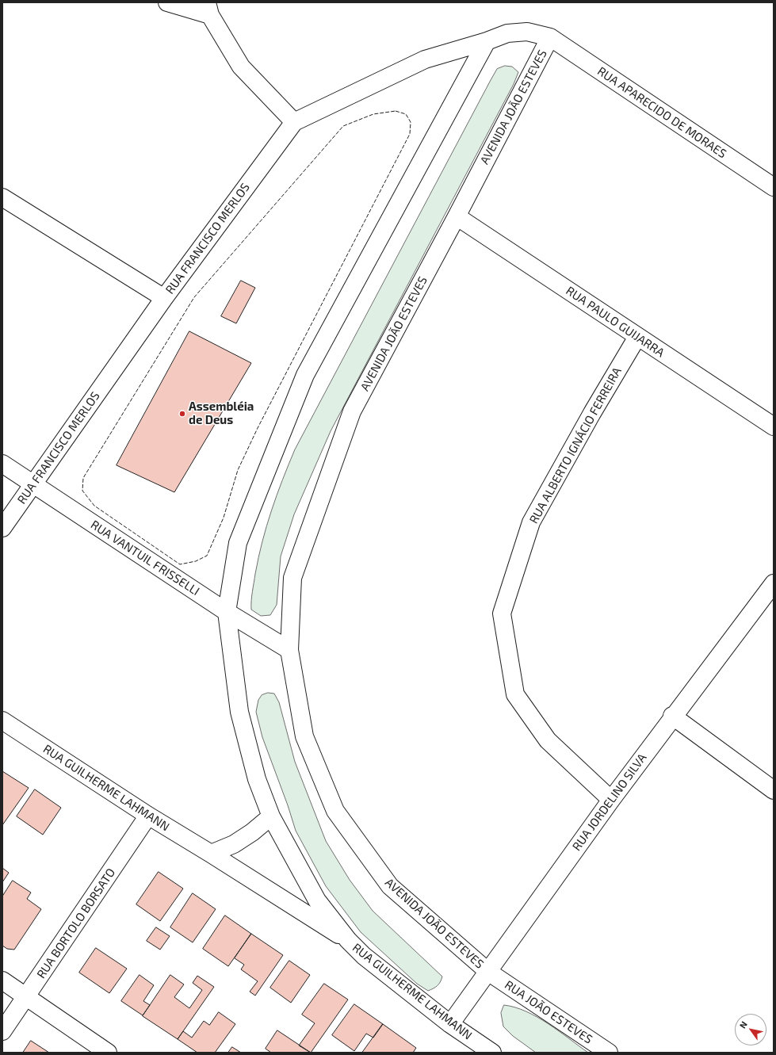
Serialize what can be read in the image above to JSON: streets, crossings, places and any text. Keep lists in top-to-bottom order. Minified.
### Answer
{"streets":{"street":["AVENIDA JOÃO ESTEVES","RUA APARECIDO DE MORAES","RUA FRANCISCO MERLOS","RUA PAULO GUIJARRA","RUA ALBERTO IGNÁCIO FERREIRA","RUA VANTUIL FRISSELLI","RUA GUILHERME LAHMANN","RUA JORDELINO SILVA","RUA BORTOLO BORSATO","RUA JOÃO ESTEVES"]},"crossings":[["AVENIDA JOÃO ESTEVES","RUA APARECIDO DE MORAES"],["AVENIDA JOÃO ESTEVES","RUA FRANCISCO MERLOS"],["AVENIDA JOÃO ESTEVES","RUA PAULO GUIJARRA"],["AVENIDA JOÃO ESTEVES","RUA VANTUIL FRISSELLI"],["AVENIDA JOÃO ESTEVES","RUA JORDELINO SILVA"],["AVENIDA JOÃO ESTEVES","RUA JOÃO ESTEVES"],["RUA FRANCISCO MERLOS","RUA VANTUIL FRISSELLI"],["RUA PAULO GUIJARRA","RUA ALBERTO IGNÁCIO FERREIRA"],["RUA ALBERTO IGNÁCIO FERREIRA","RUA JORDELINO SILVA"],["RUA GUILHERME LAHMANN","RUA JORDELINO SILVA"],["RUA GUILHERME LAHMANN","RUA BORTOLO BORSATO"],["RUA JORDELINO SILVA","RUA JOÃO ESTEVES"]],"places":["Assembléia de Deus"],"north":"top left"}
